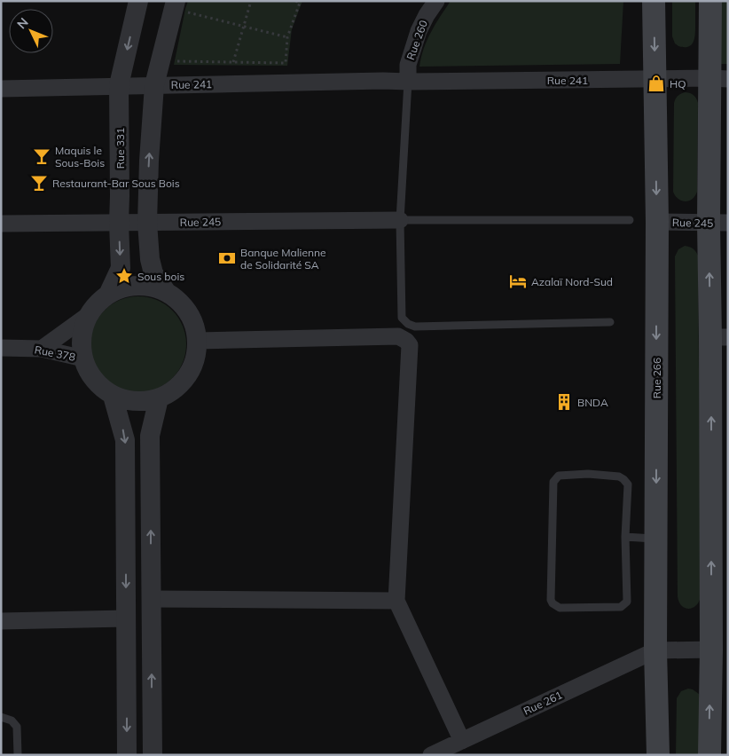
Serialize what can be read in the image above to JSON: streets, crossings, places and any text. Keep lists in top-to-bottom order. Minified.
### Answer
{"streets":{"main road":["Rue 266"],"street":["Rue 260","Rue 241","Rue 331","Rue 245","Rue 378","Rue 261"]},"crossings":[["Rue 260","Rue 241"],["Rue 241","Rue 331"],["Rue 241","Rue 266"],["Rue 331","Rue 245"],["Rue 331","Rue 378"],["Rue 245","Rue 266"],["Rue 266","Rue 261"]],"places":{"shop":["HQ"],"bar":["Maquis le Sous-Bois","Restaurant-Bar Sous Bois"],"bank":["Banque Malienne de Solidarité SA"],"place":["Sous bois"],"hotel":["Azalaï Nord-Sud"],"building":["BNDA"]},"north":"top left"}
